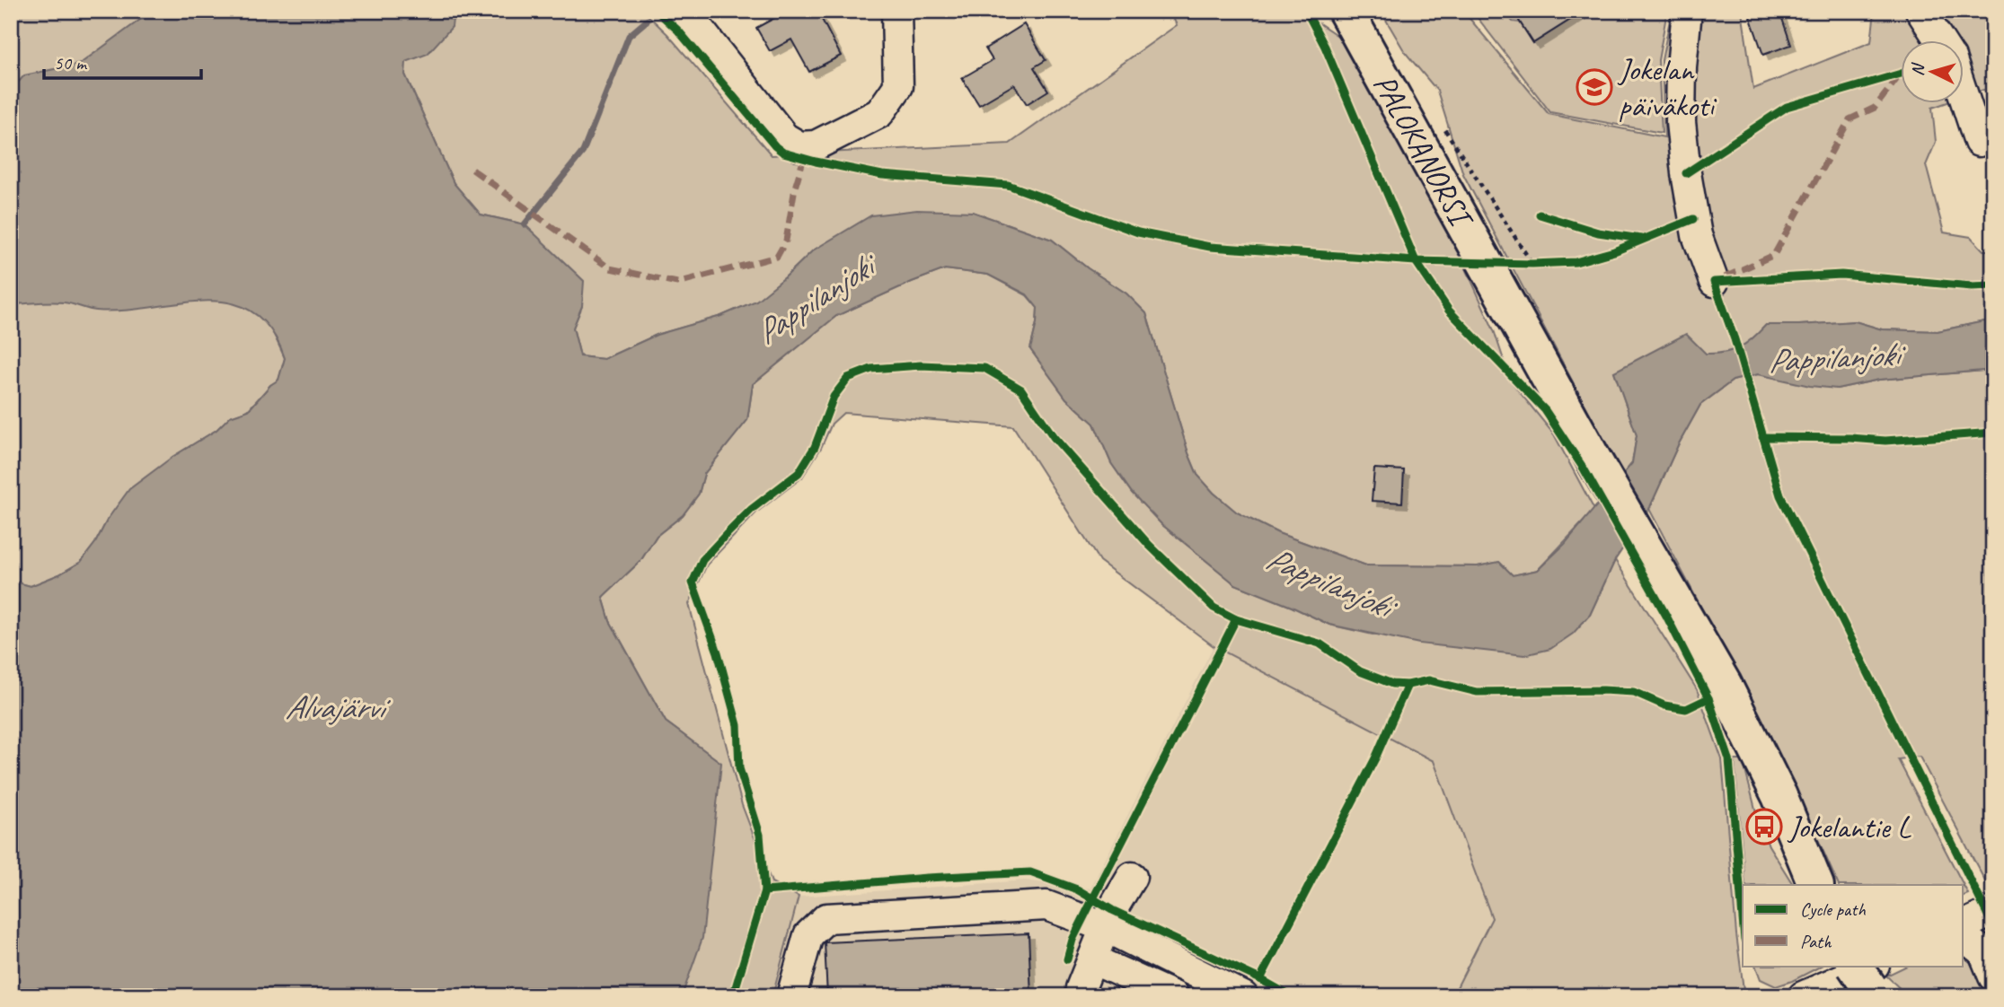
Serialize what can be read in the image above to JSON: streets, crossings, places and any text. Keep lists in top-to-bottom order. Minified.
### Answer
{"streets":{"main road":["PALOKANORSI"]},"water":["Pappilanjoki","Alvajärvi"],"places":{"school or university":["Jokelan päiväkoti"],"bus stop":["Jokelantie L"]},"legend":["Cycle path","Path"],"scale_bar":"50 m","north":"left"}
